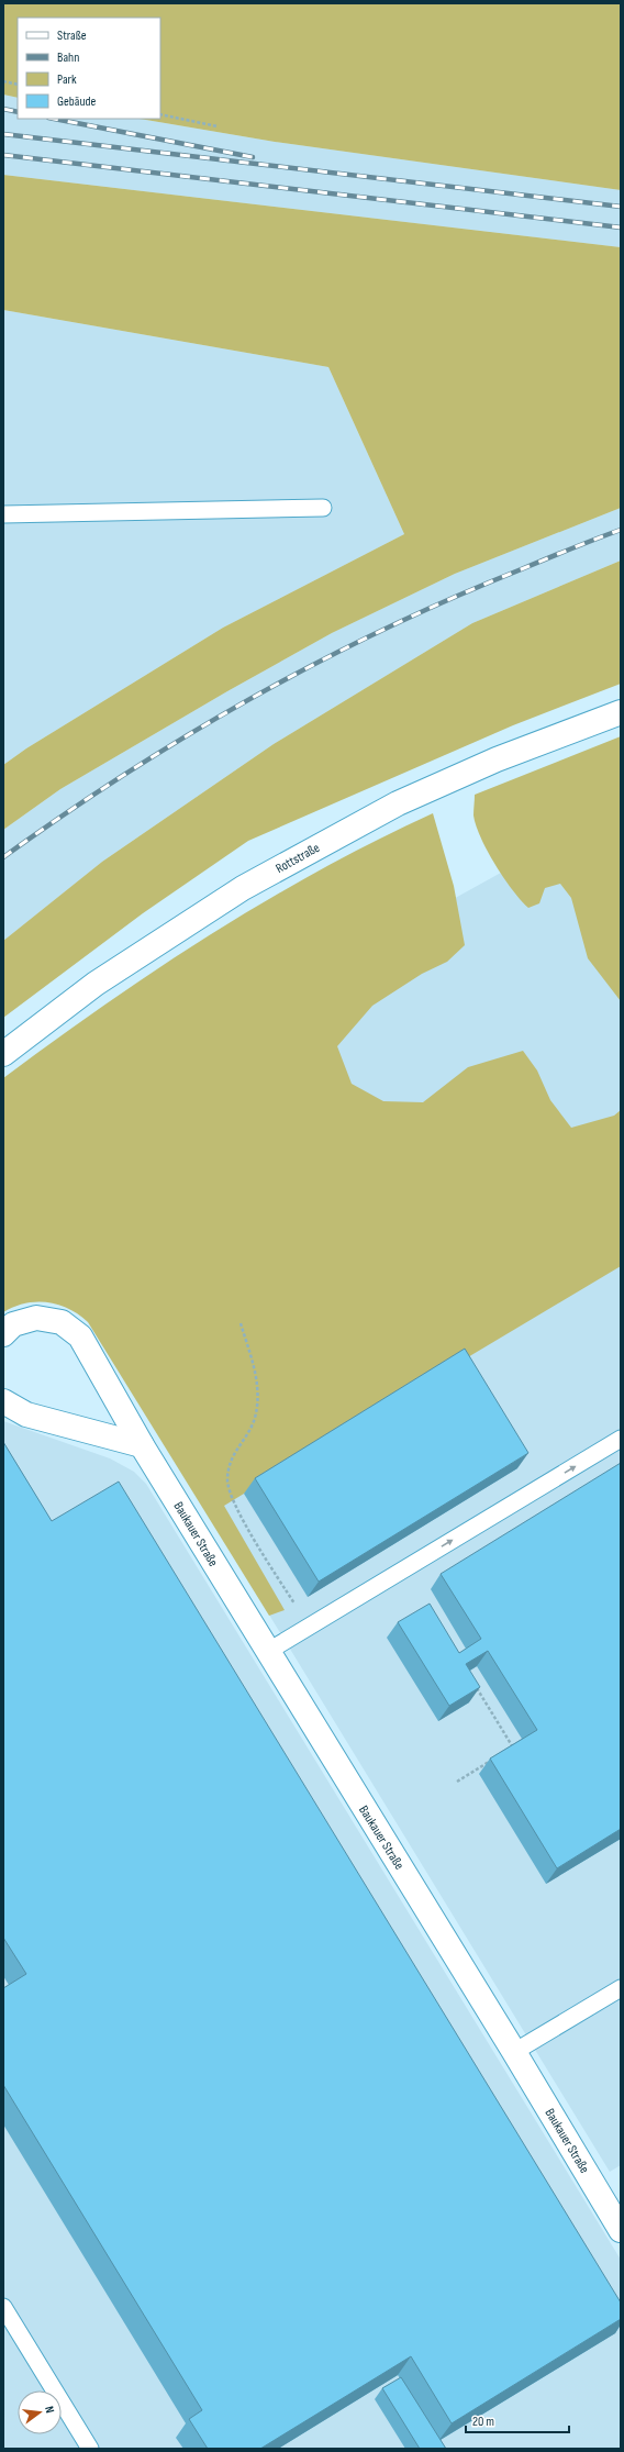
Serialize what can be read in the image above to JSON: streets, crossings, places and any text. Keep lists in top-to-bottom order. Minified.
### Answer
{"streets":{"street":["Rottstraße","Baukauer Straße"]},"legend":["Straße","Bahn","Park","Gebäude"],"scale_bar":"20 m","north":"right"}
